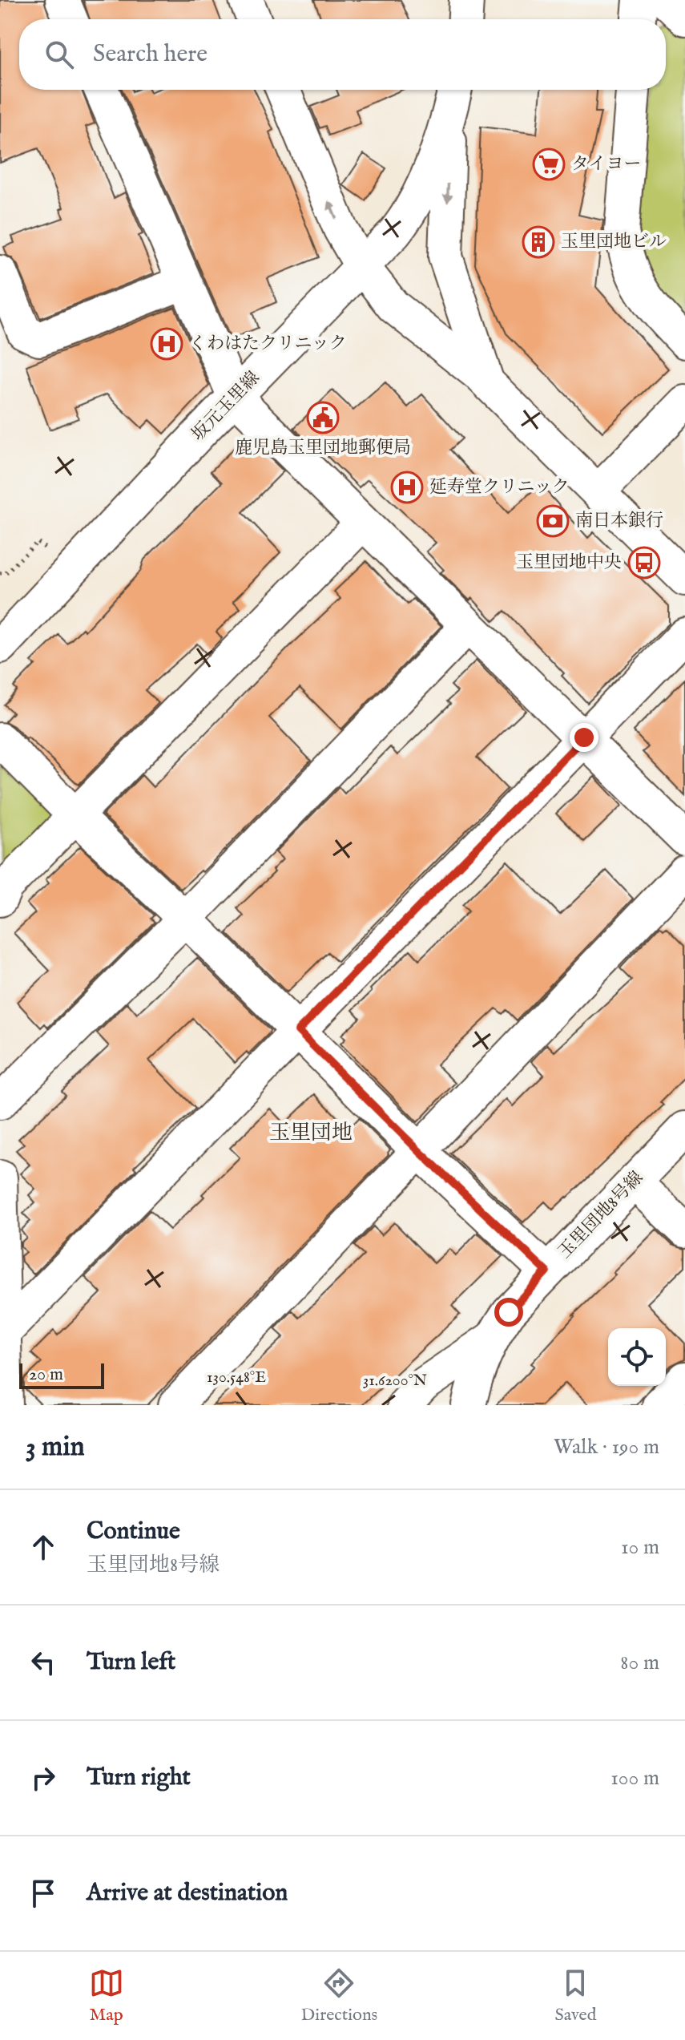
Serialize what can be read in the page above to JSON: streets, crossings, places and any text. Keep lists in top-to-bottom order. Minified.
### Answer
{"streets":{"street":["坂元玉里線","玉里団地8号線"]},"districts":["玉里団地"],"places":{"supermarket":["タイヨー"],"building":["玉里団地ビル"],"hospital":["くわはたクリニック","延寿堂クリニック"],"public building":["鹿児島玉里団地郵便局"],"bank":["南日本銀行"],"bus stop":["玉里団地中央"]},"scale_bar":"20 m","page":{"search":"Search here","scale":"20 m","heading":["3 min","Walk · 190 m"],"list":[["Continue","玉里団地8号線","10 m"],["Turn left","80 m"],["Turn right","100 m"],"Arrive at destination"],"nav":["Map","Directions","Saved"]},"coordinates":["130.548°E","31.6200°N"]}
